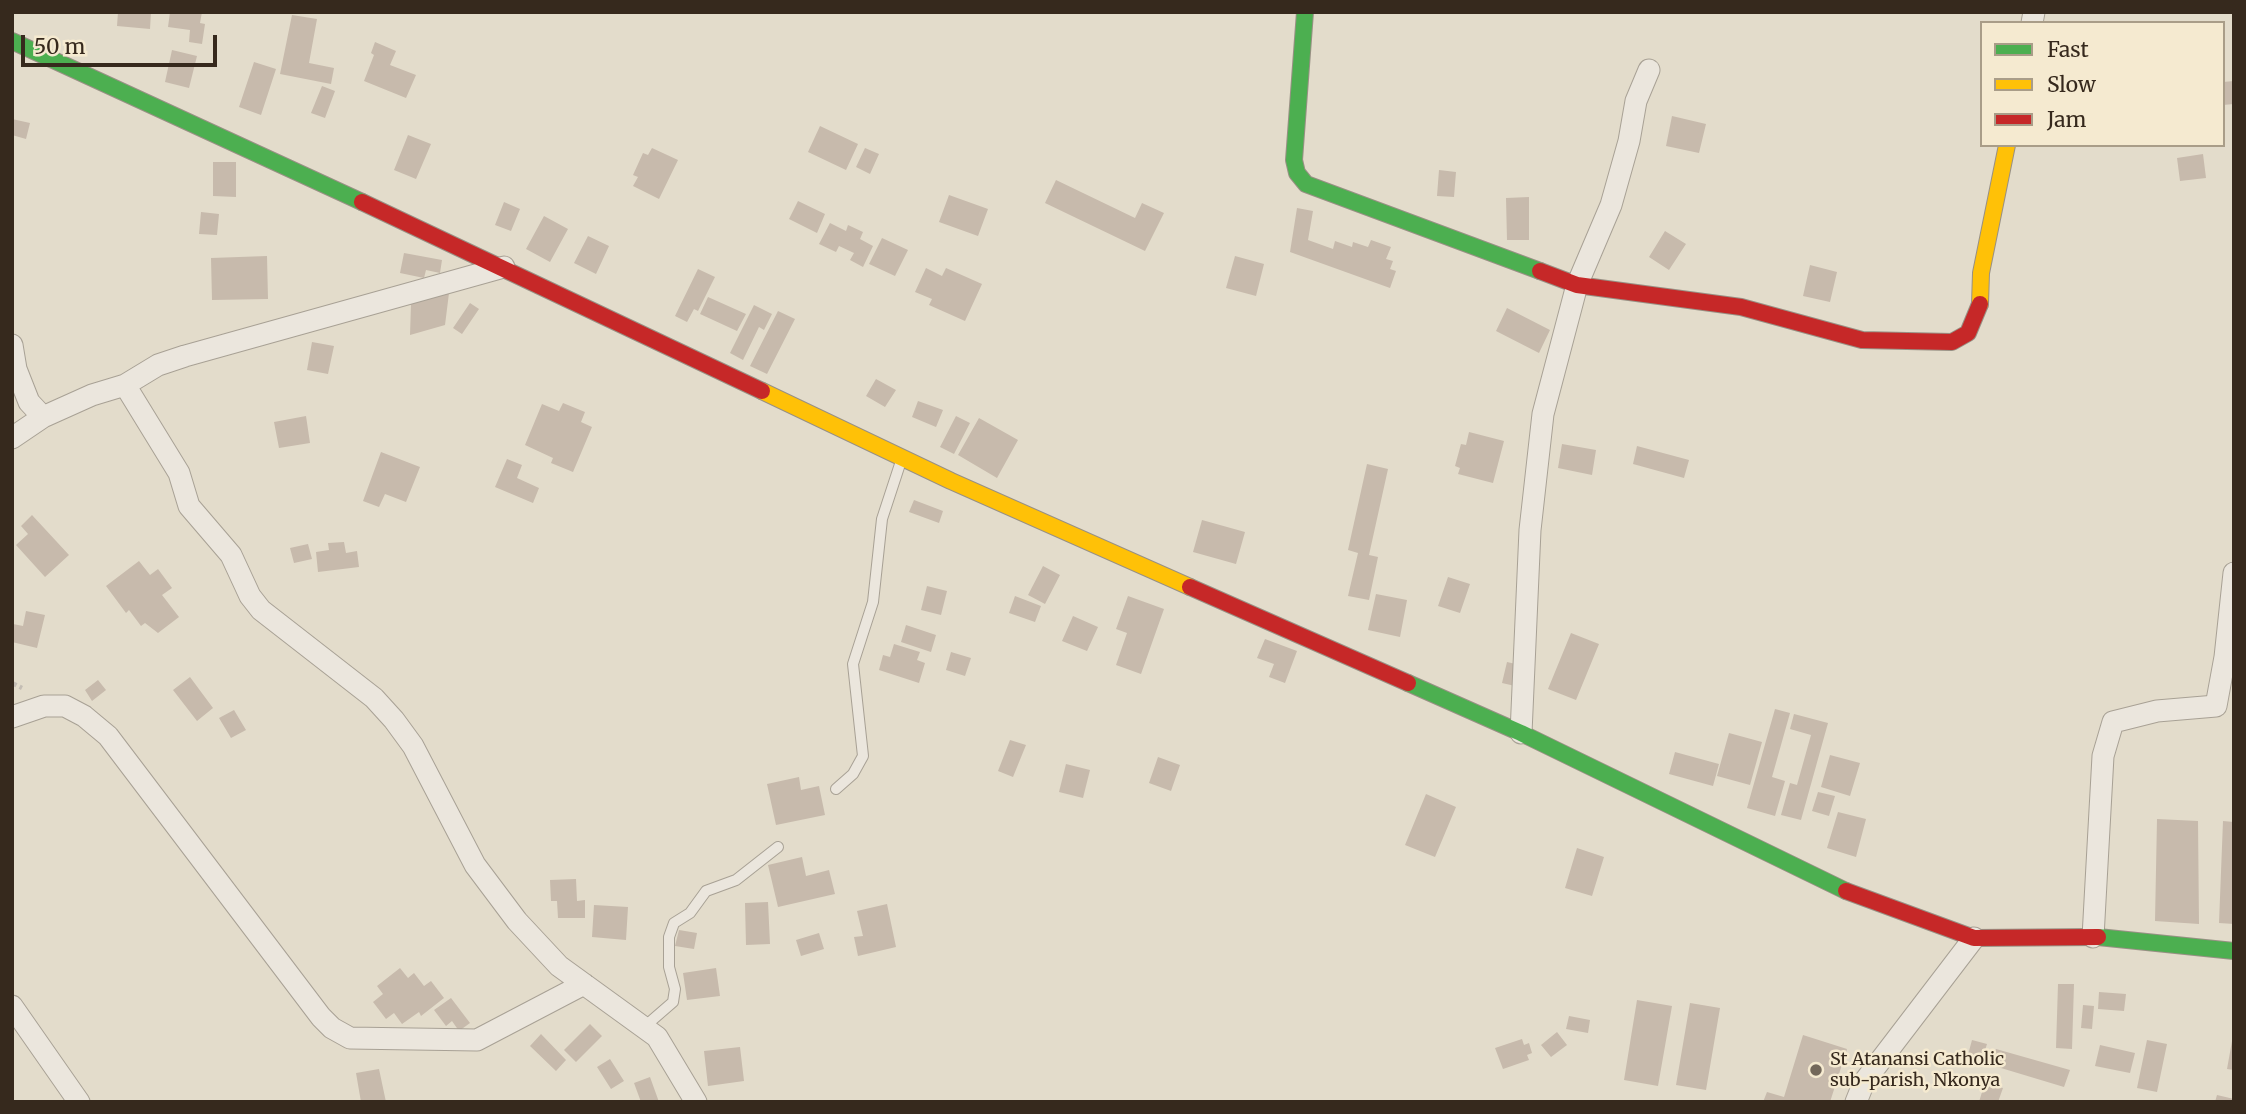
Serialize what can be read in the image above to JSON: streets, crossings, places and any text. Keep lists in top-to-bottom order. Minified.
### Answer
{"places":["St Atanansi Catholic sub-parish, Nkonya"],"legend":["Fast","Slow","Jam"],"scale_bar":"50 m"}
